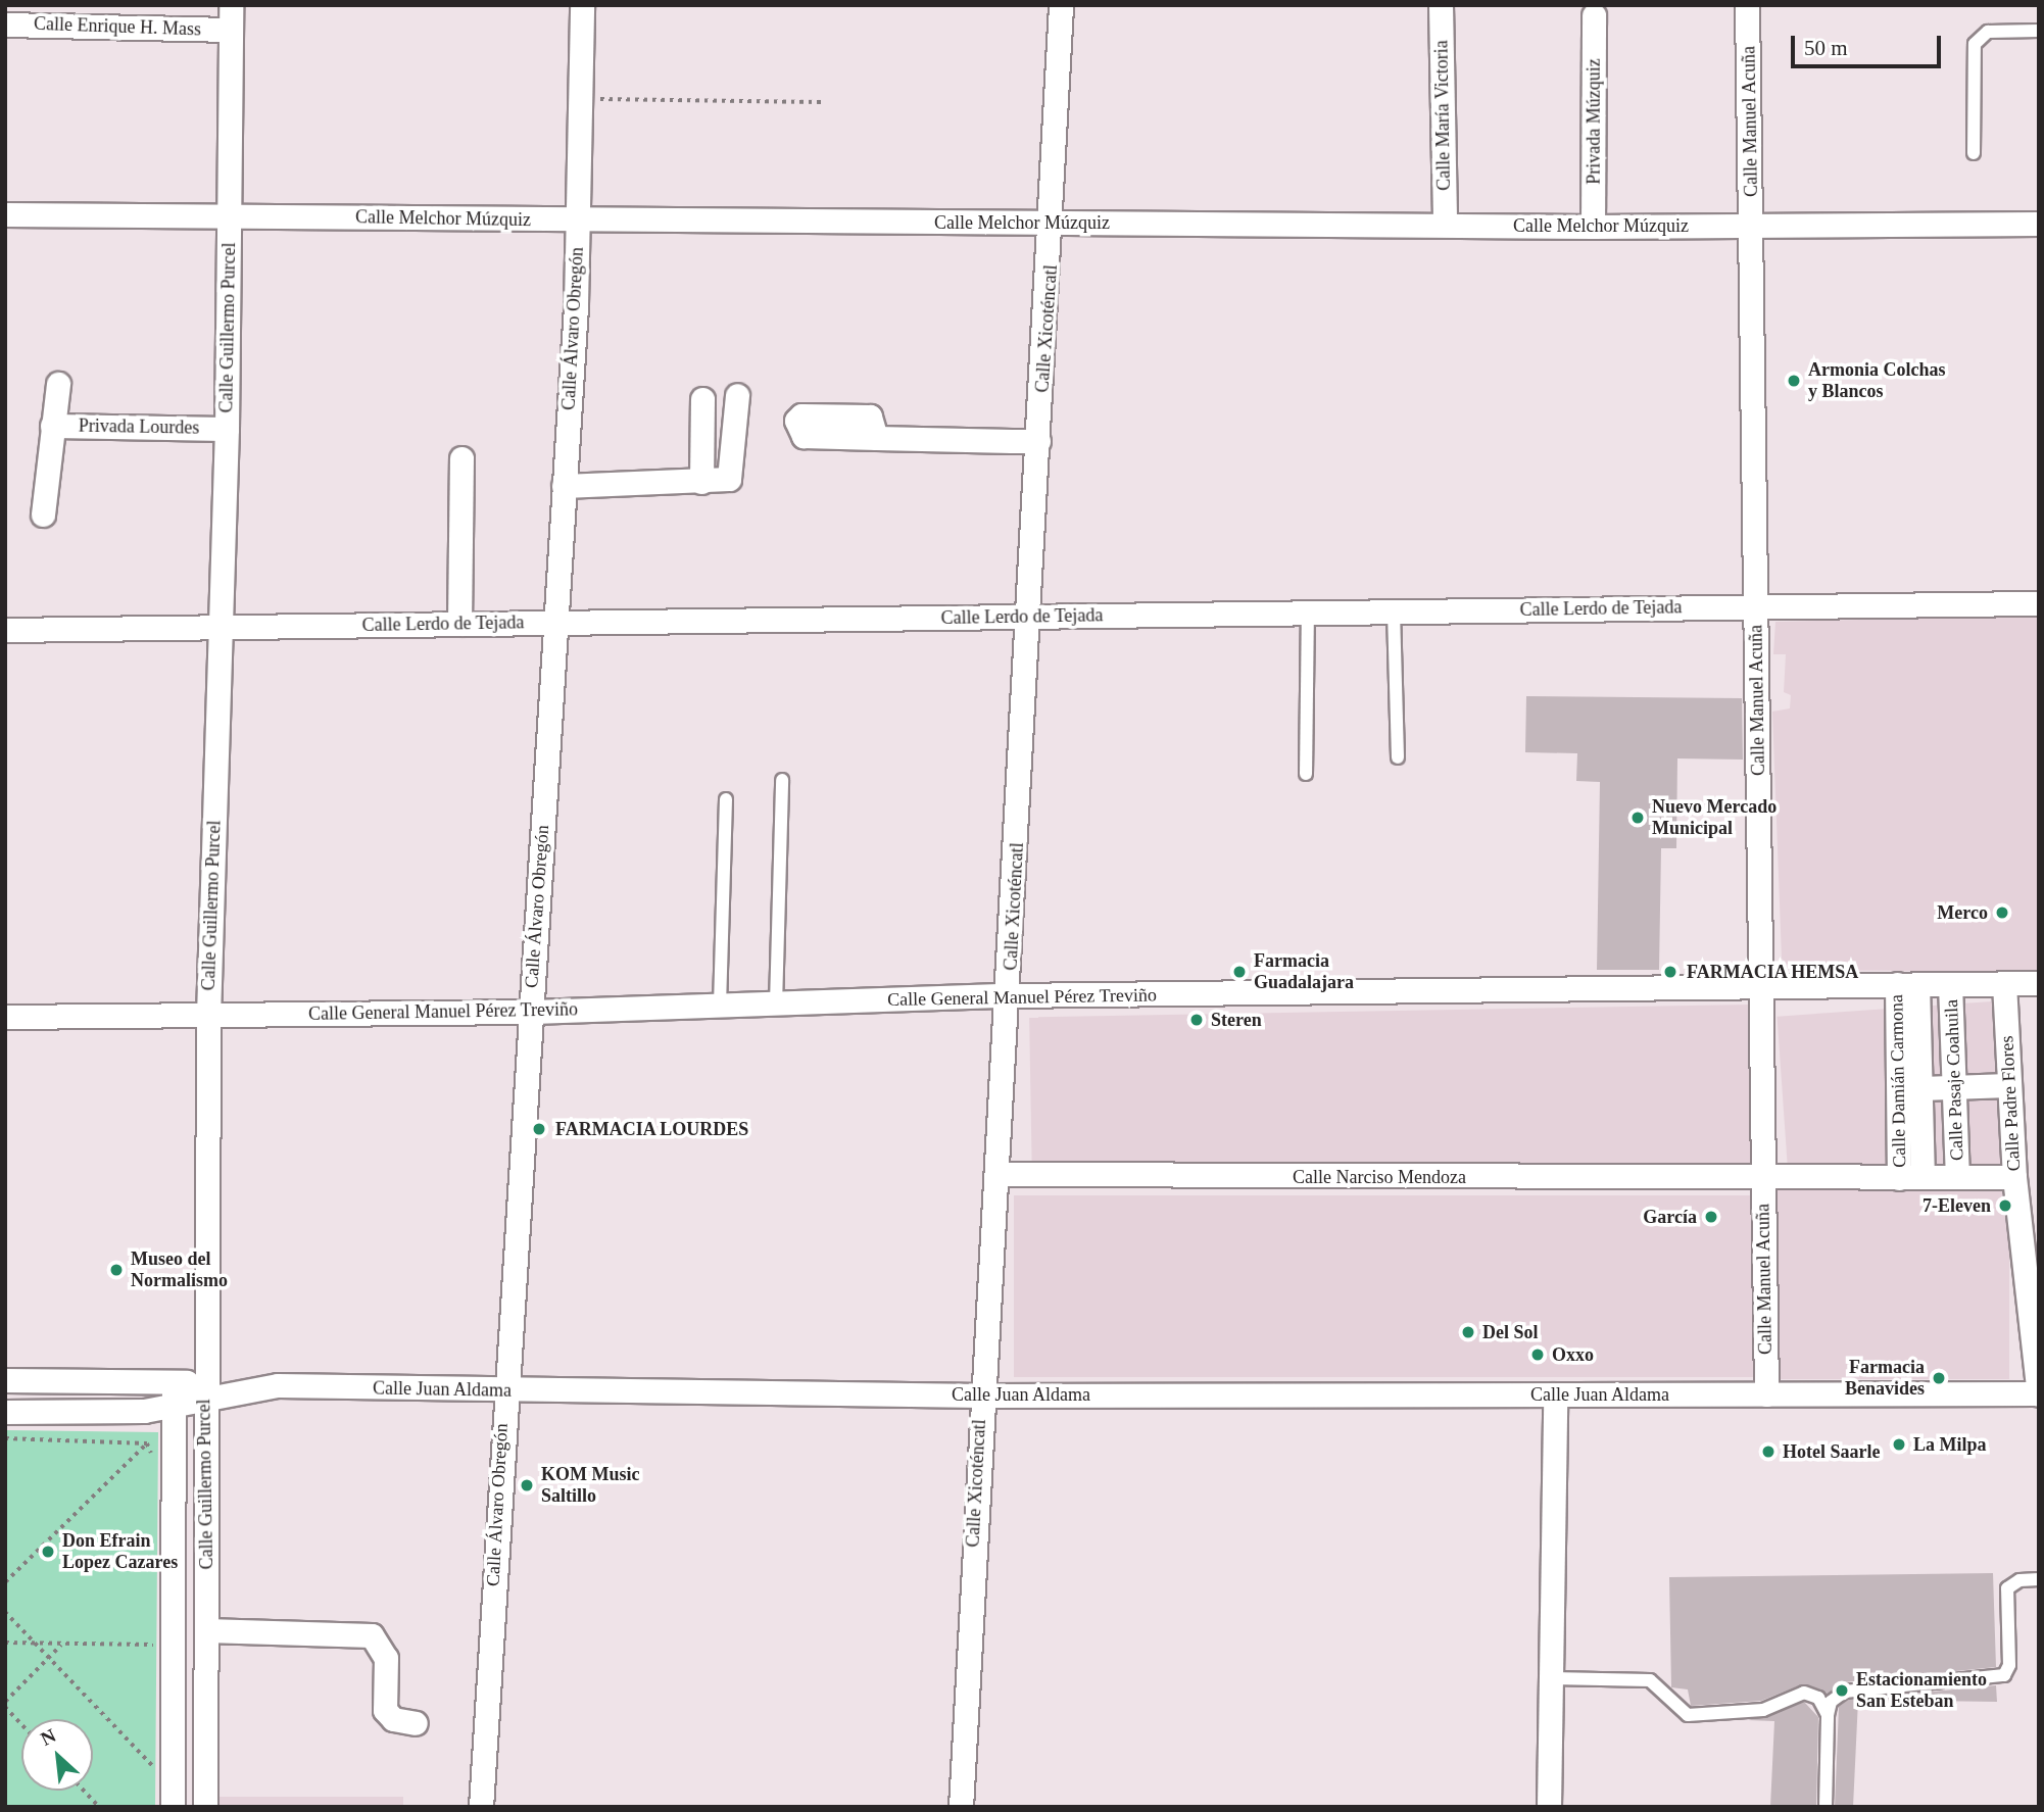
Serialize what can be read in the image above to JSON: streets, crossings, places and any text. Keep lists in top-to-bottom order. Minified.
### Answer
{"streets":{"street":["Calle Enrique H. Mass","Calle María Victoria","Privada Múzquiz","Calle Manuel Acuña","Calle Melchor Múzquiz","Calle Guillermo Purcel","Calle Álvaro Obregón","Calle Xicoténcatl","Privada Lourdes","Calle Lerdo de Tejada","Calle General Manuel Pérez Treviño","Calle Pasaje Coahuila","Calle Damián Carmona","Calle Padre Flores","Calle Narciso Mendoza","Calle Juan Aldama"]},"crossings":[["Calle Enrique H. Mass","Calle Guillermo Purcel"],["Calle María Victoria","Calle Melchor Múzquiz"],["Privada Múzquiz","Calle Melchor Múzquiz"],["Calle Manuel Acuña","Calle Melchor Múzquiz"],["Calle Manuel Acuña","Calle Lerdo de Tejada"],["Calle Manuel Acuña","Calle General Manuel Pérez Treviño"],["Calle Manuel Acuña","Calle Narciso Mendoza"],["Calle Manuel Acuña","Calle Juan Aldama"],["Calle Melchor Múzquiz","Calle Guillermo Purcel"],["Calle Melchor Múzquiz","Calle Álvaro Obregón"],["Calle Melchor Múzquiz","Calle Xicoténcatl"],["Calle Guillermo Purcel","Privada Lourdes"],["Calle Guillermo Purcel","Calle Lerdo de Tejada"],["Calle Guillermo Purcel","Calle General Manuel Pérez Treviño"],["Calle Guillermo Purcel","Calle Juan Aldama"],["Calle Álvaro Obregón","Calle Lerdo de Tejada"],["Calle Álvaro Obregón","Calle General Manuel Pérez Treviño"],["Calle Álvaro Obregón","Calle Juan Aldama"],["Calle Xicoténcatl","Calle Lerdo de Tejada"],["Calle Xicoténcatl","Calle General Manuel Pérez Treviño"],["Calle Xicoténcatl","Calle Narciso Mendoza"],["Calle Xicoténcatl","Calle Juan Aldama"],["Calle General Manuel Pérez Treviño","Calle Pasaje Coahuila"],["Calle General Manuel Pérez Treviño","Calle Damián Carmona"],["Calle General Manuel Pérez Treviño","Calle Padre Flores"],["Calle Pasaje Coahuila","Calle Narciso Mendoza"],["Calle Damián Carmona","Calle Narciso Mendoza"],["Calle Padre Flores","Calle Narciso Mendoza"],["Calle Padre Flores","Calle Juan Aldama"]],"places":["Armonia Colchas y Blancos","Nuevo Mercado Municipal","Merco","Farmacia Guadalajara","FARMACIA HEMSA","Steren","FARMACIA LOURDES","7-Eleven","García","Museo del Normalismo","Del Sol","Oxxo","Farmacia Benavides","La Milpa","Hotel Saarle","KOM Music Saltillo","Don Efrain Lopez Cazares","Estacionamiento San Esteban"],"scale_bar":"50 m","north":"top left"}
